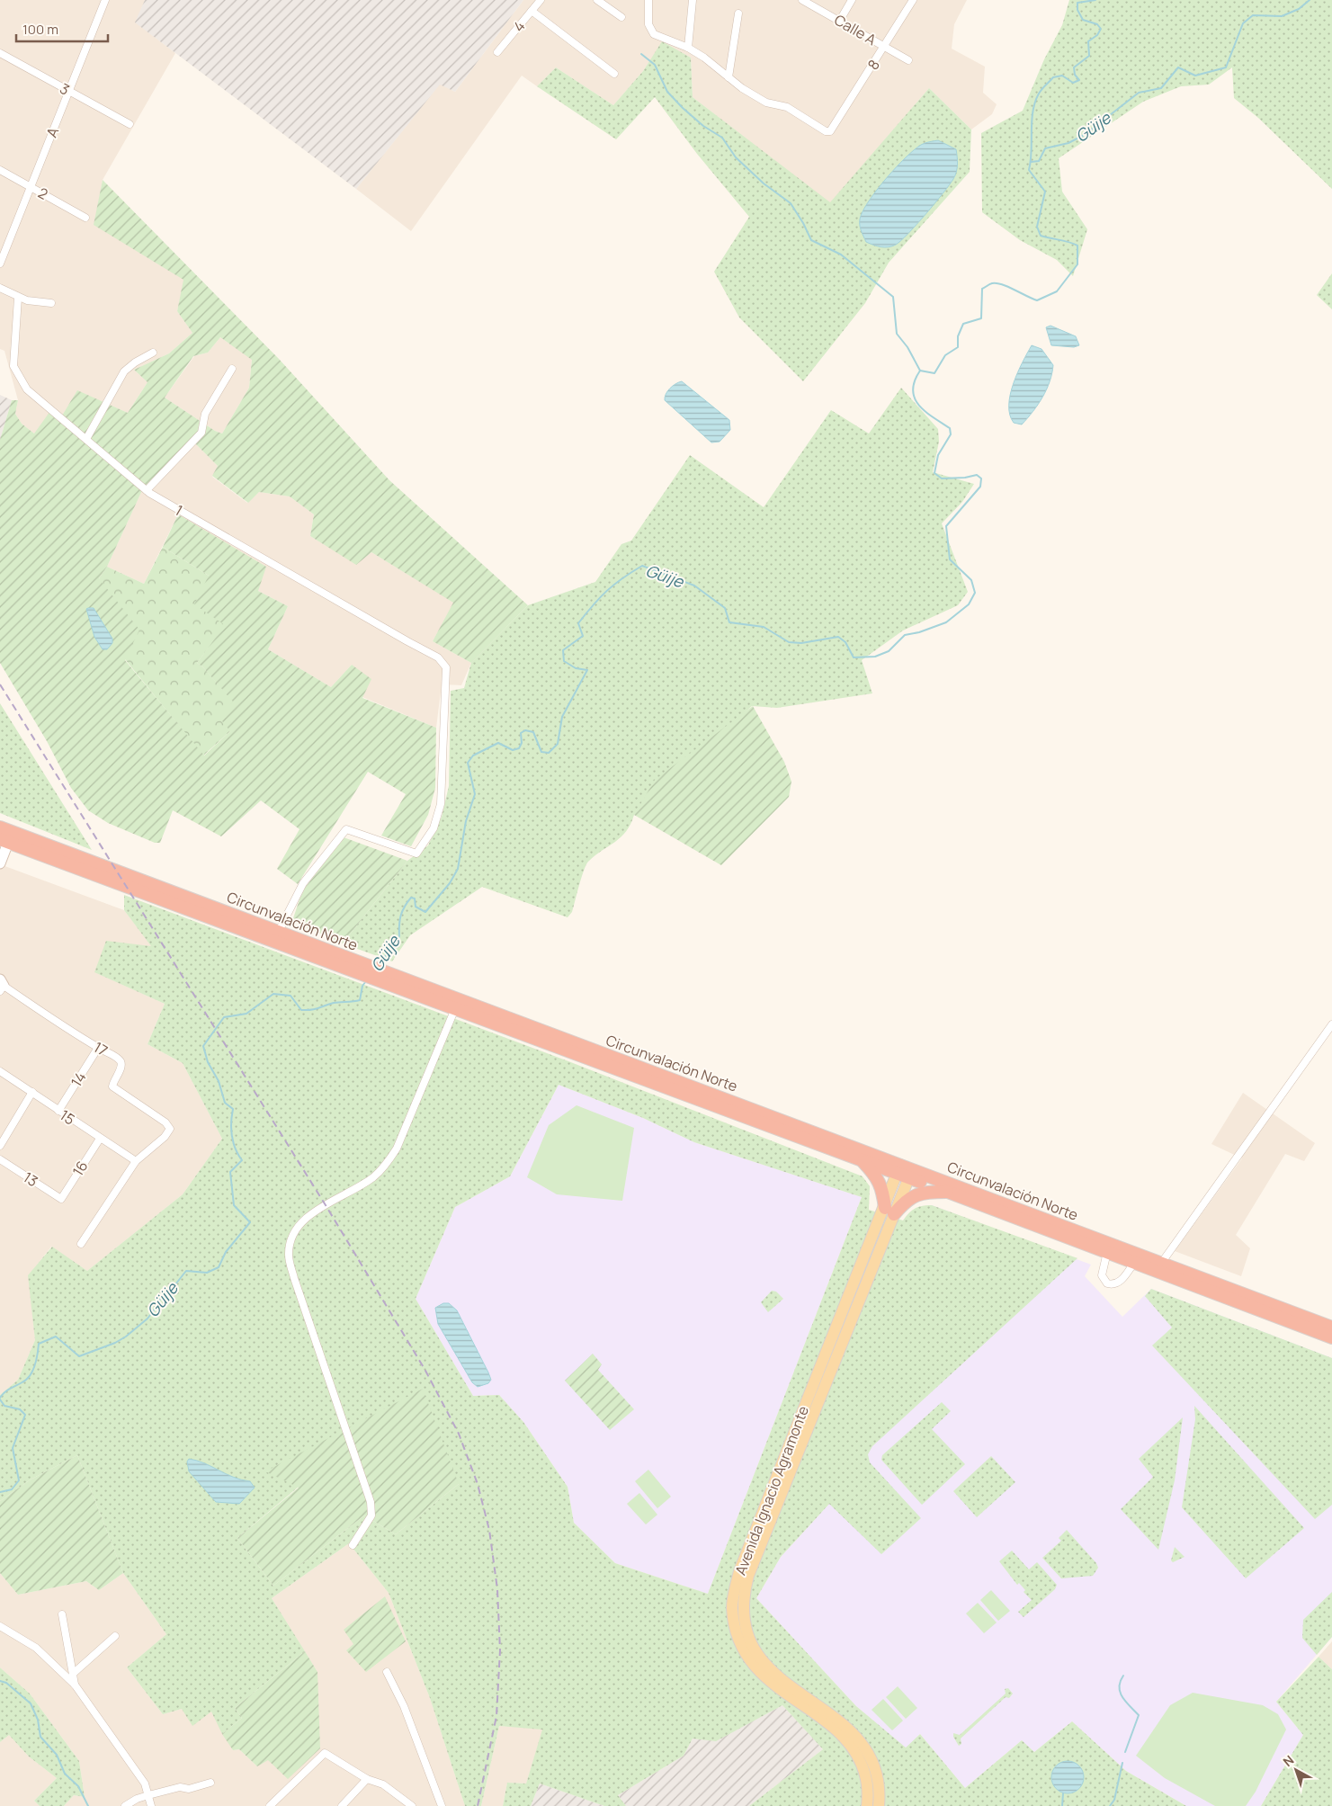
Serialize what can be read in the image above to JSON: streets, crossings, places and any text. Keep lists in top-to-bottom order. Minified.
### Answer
{"streets":{"highway":["Circunvalación Norte"],"main road":["Avenida Ignacio Agramonte"],"street":["4","Calle A","8","3","A","2","1","17","14","15","16","13"]},"crossings":[["Calle A","8"],["3","A"],["A","2"],["1","Circunvalación Norte"],["Circunvalación Norte","Avenida Ignacio Agramonte"],["17","14"],["17","15"],["14","15"],["15","16"],["16","13"]],"water":["Güije"],"scale_bar":"100 m","north":"top left"}
